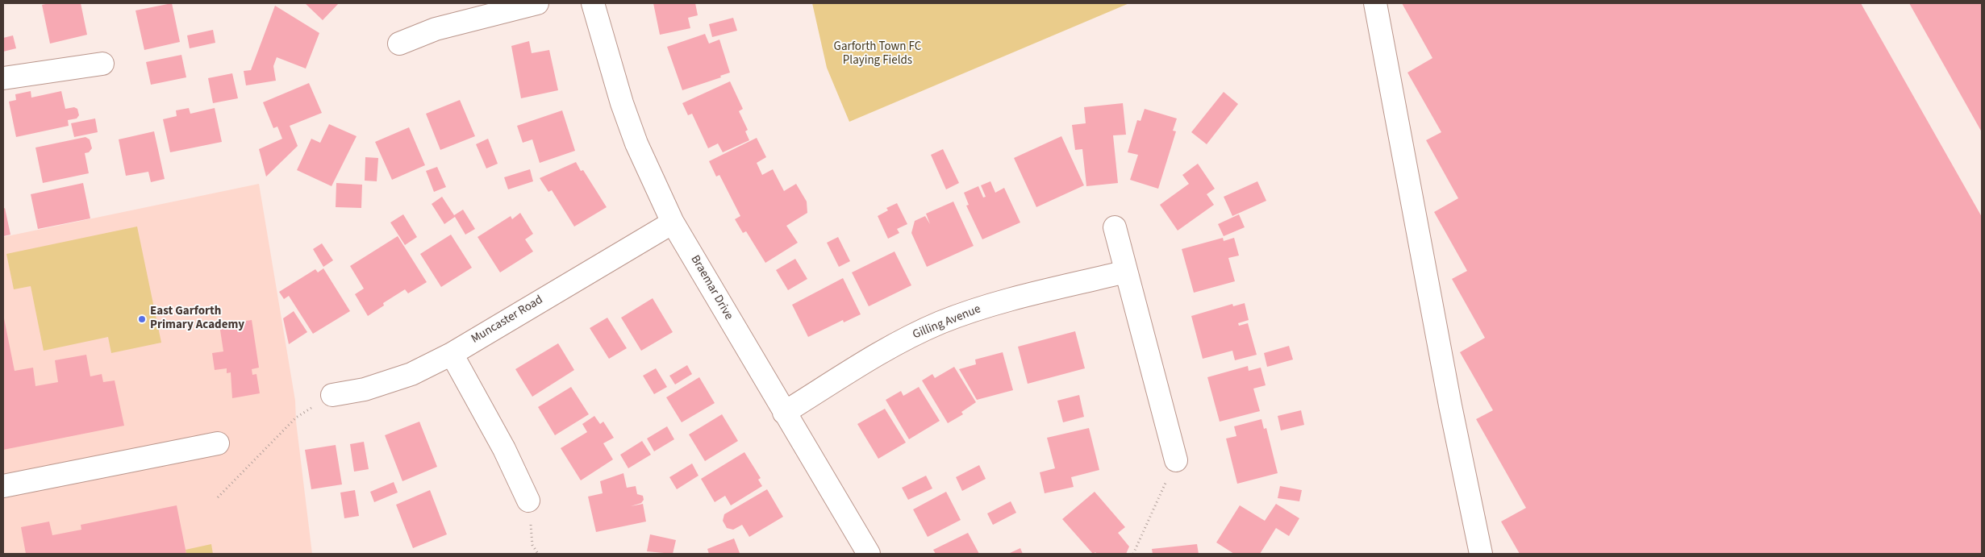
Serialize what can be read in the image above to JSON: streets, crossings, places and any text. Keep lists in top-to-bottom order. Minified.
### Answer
{"streets":{"street":["Braemar Drive","Muncaster Road","Gilling Avenue"]},"crossings":[["Braemar Drive","Muncaster Road"],["Braemar Drive","Gilling Avenue"]],"parks":["Garforth Town FC Playing Fields"],"places":["East Garforth Primary Academy"]}
